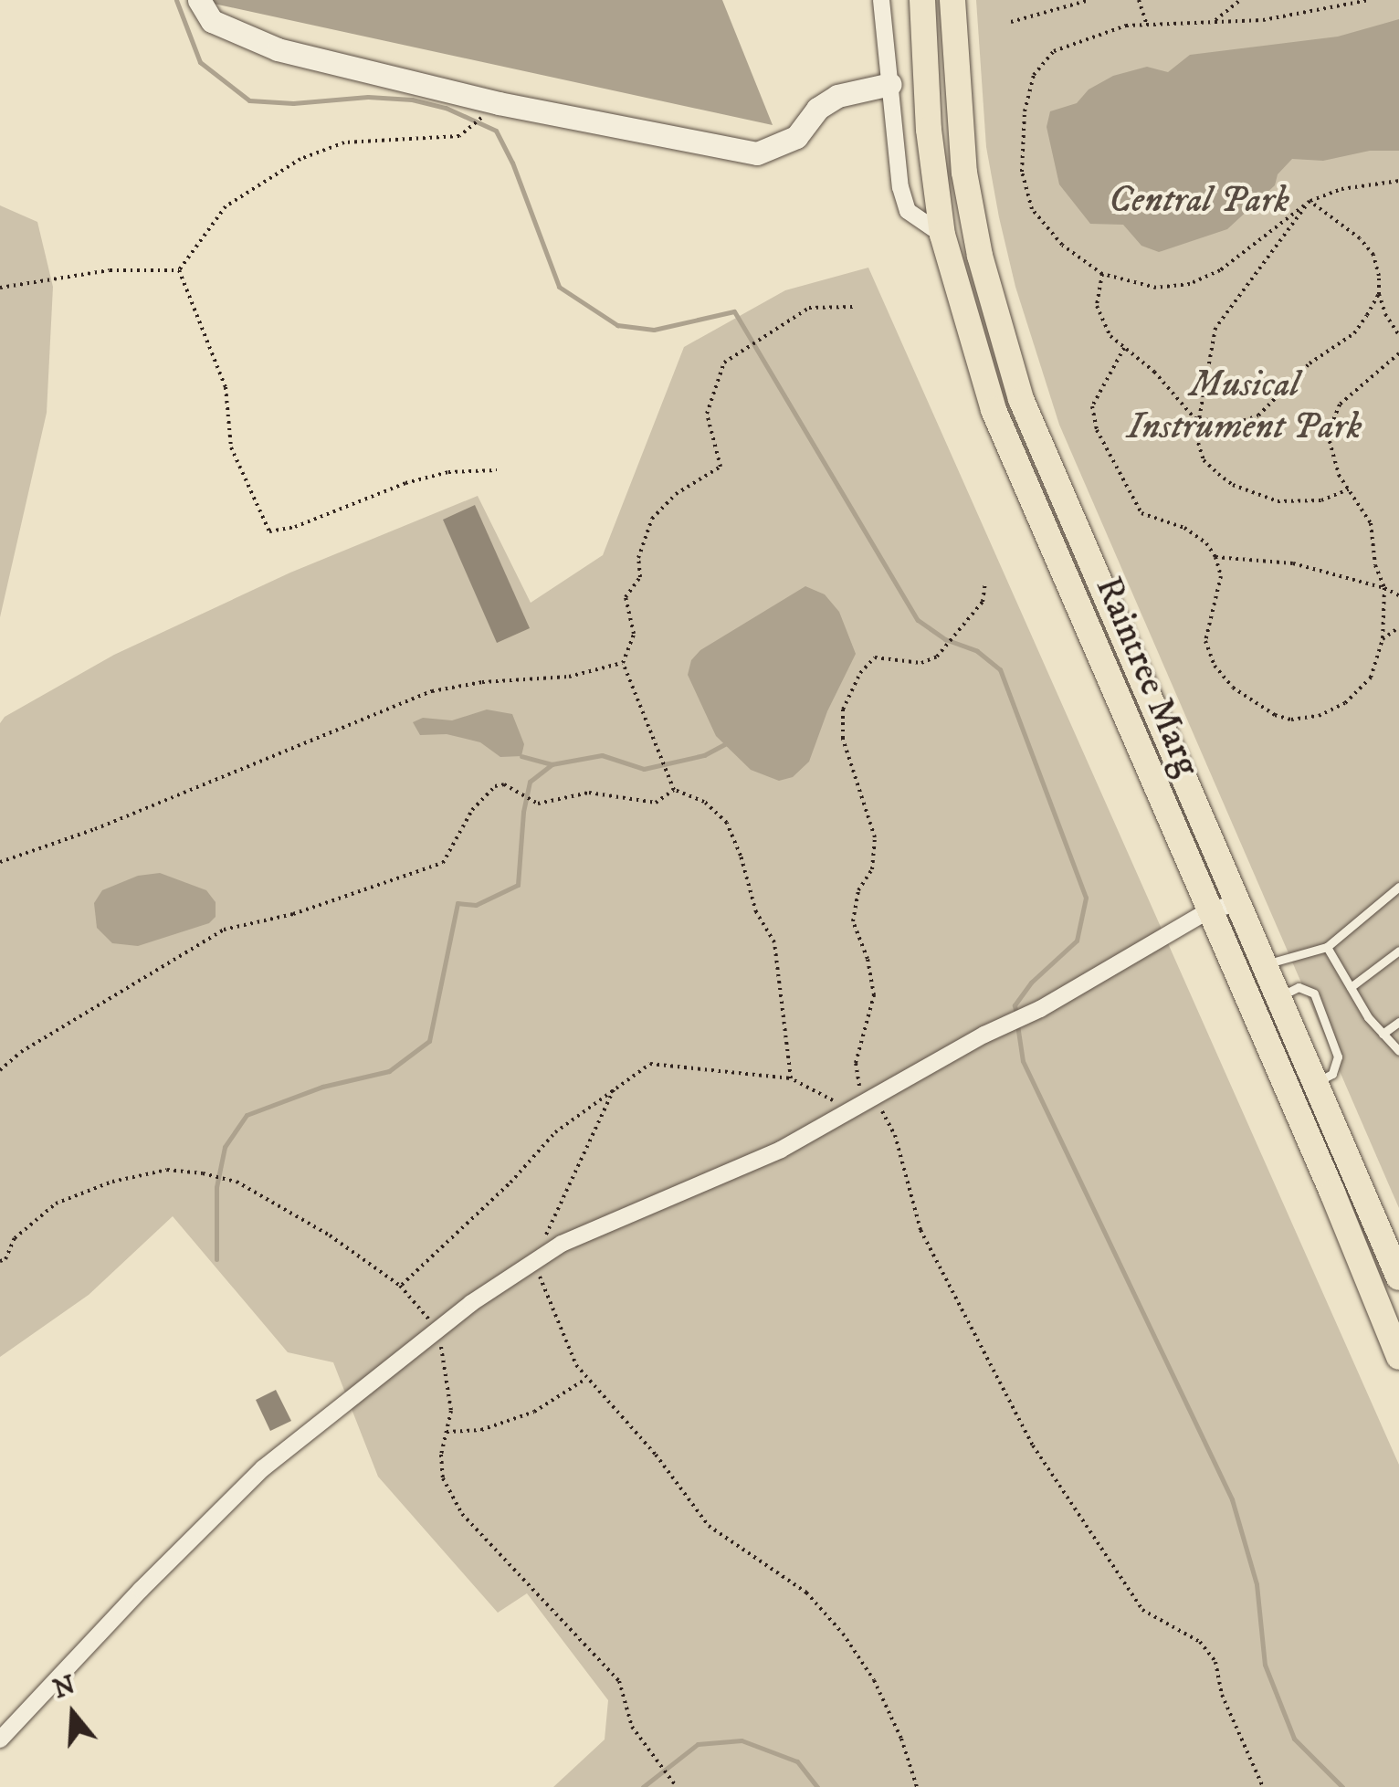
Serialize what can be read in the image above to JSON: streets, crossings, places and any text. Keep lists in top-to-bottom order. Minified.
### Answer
{"streets":{"main road":["Raintree Marg"]},"parks":["Central Park","Musical Instrument Park"],"north":"top"}
